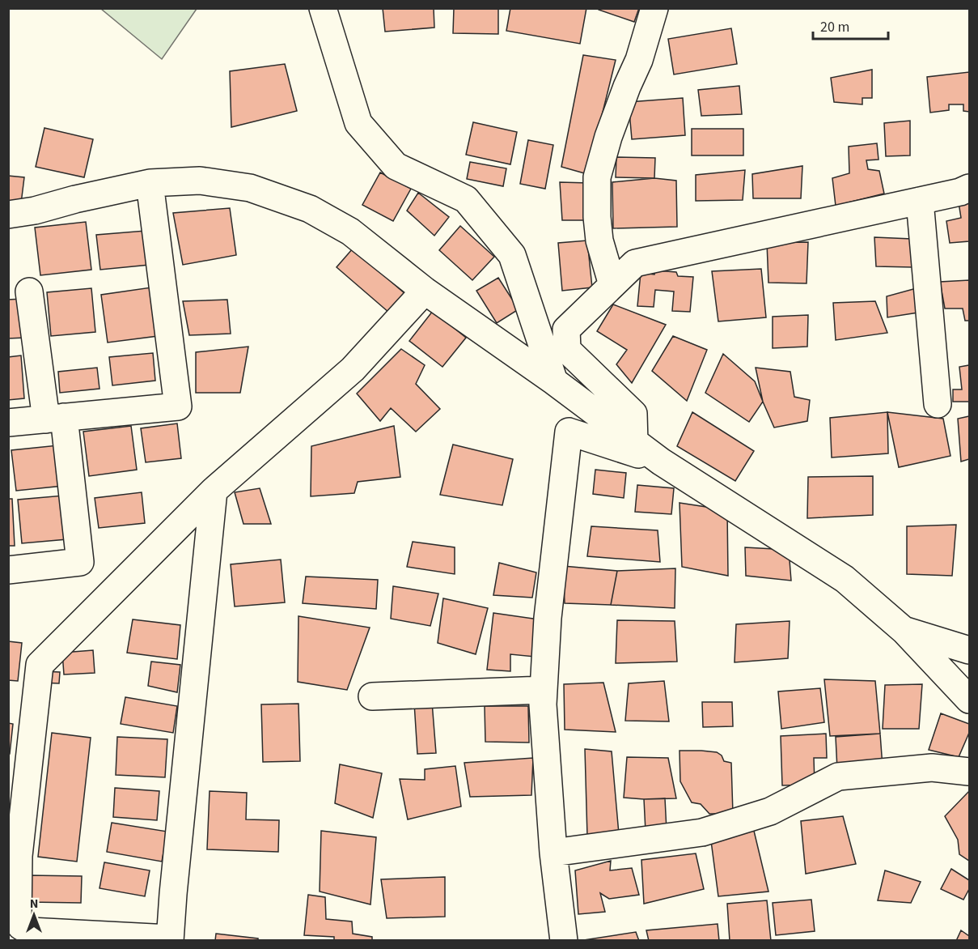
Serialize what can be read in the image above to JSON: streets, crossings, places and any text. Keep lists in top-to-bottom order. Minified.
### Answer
{"scale_bar":"20 m","north":"top"}
